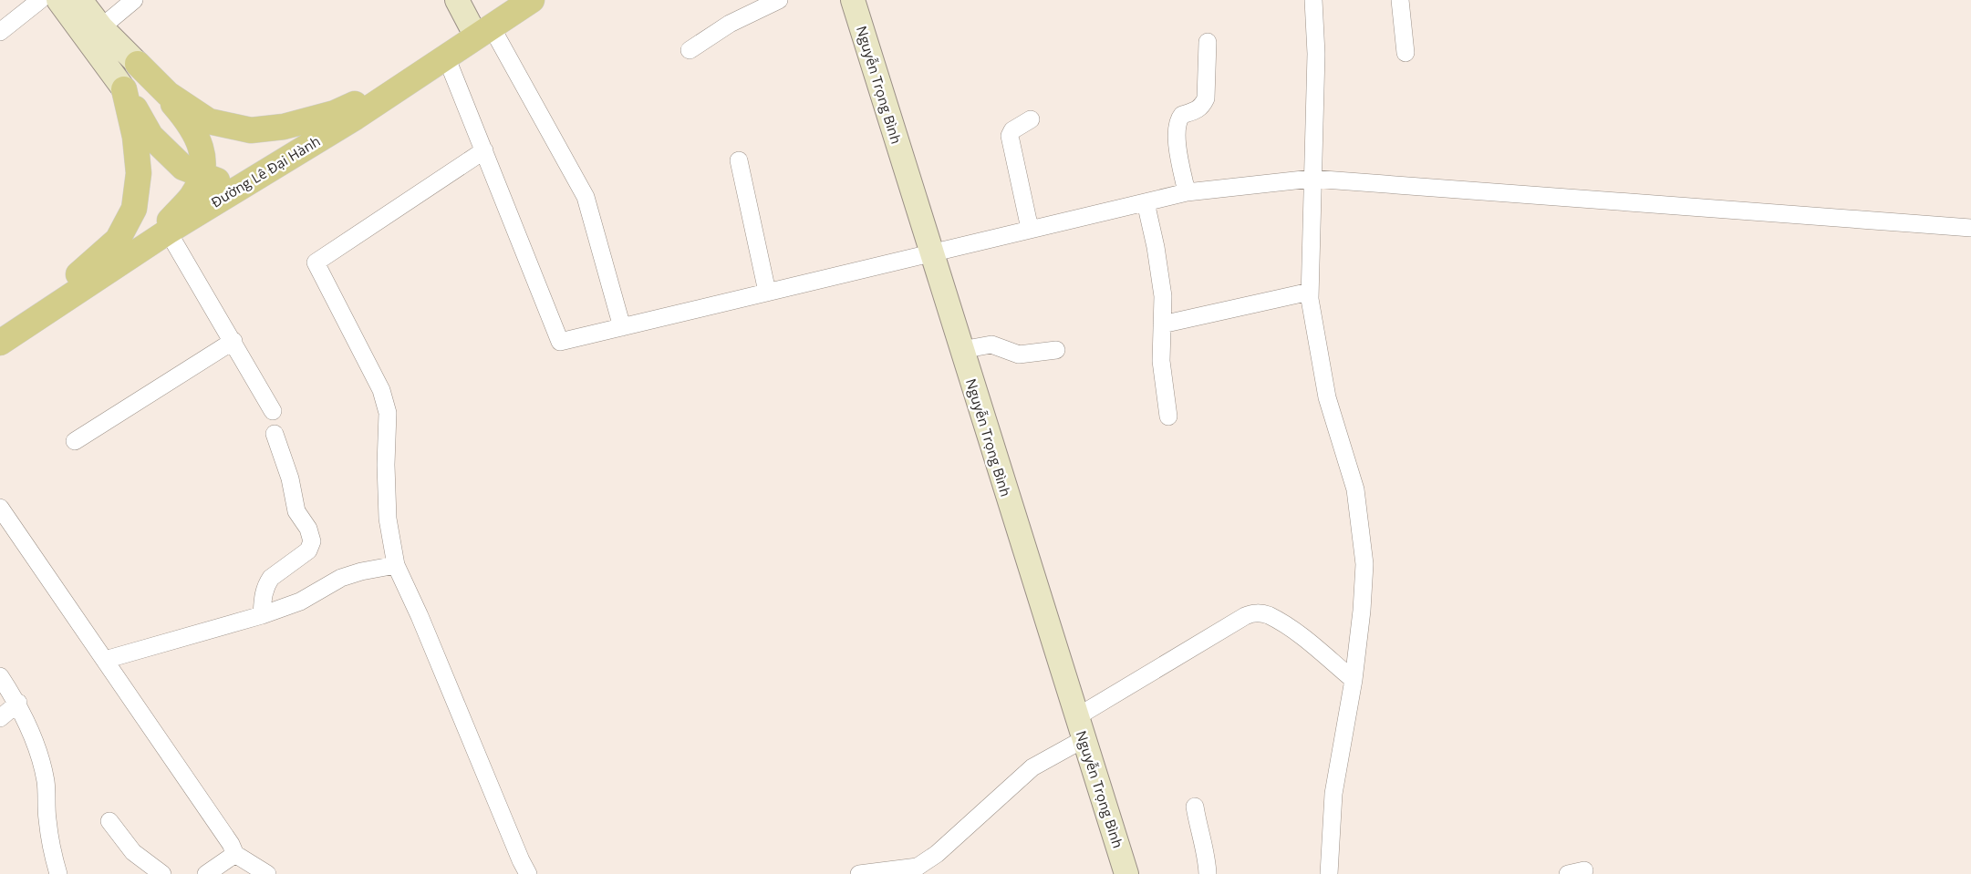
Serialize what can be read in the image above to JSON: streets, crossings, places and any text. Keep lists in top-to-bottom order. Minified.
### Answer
{"streets":{"main road":["Đường Lê Đại Hành"],"street":["Nguyễn Trọng Bình"]}}
